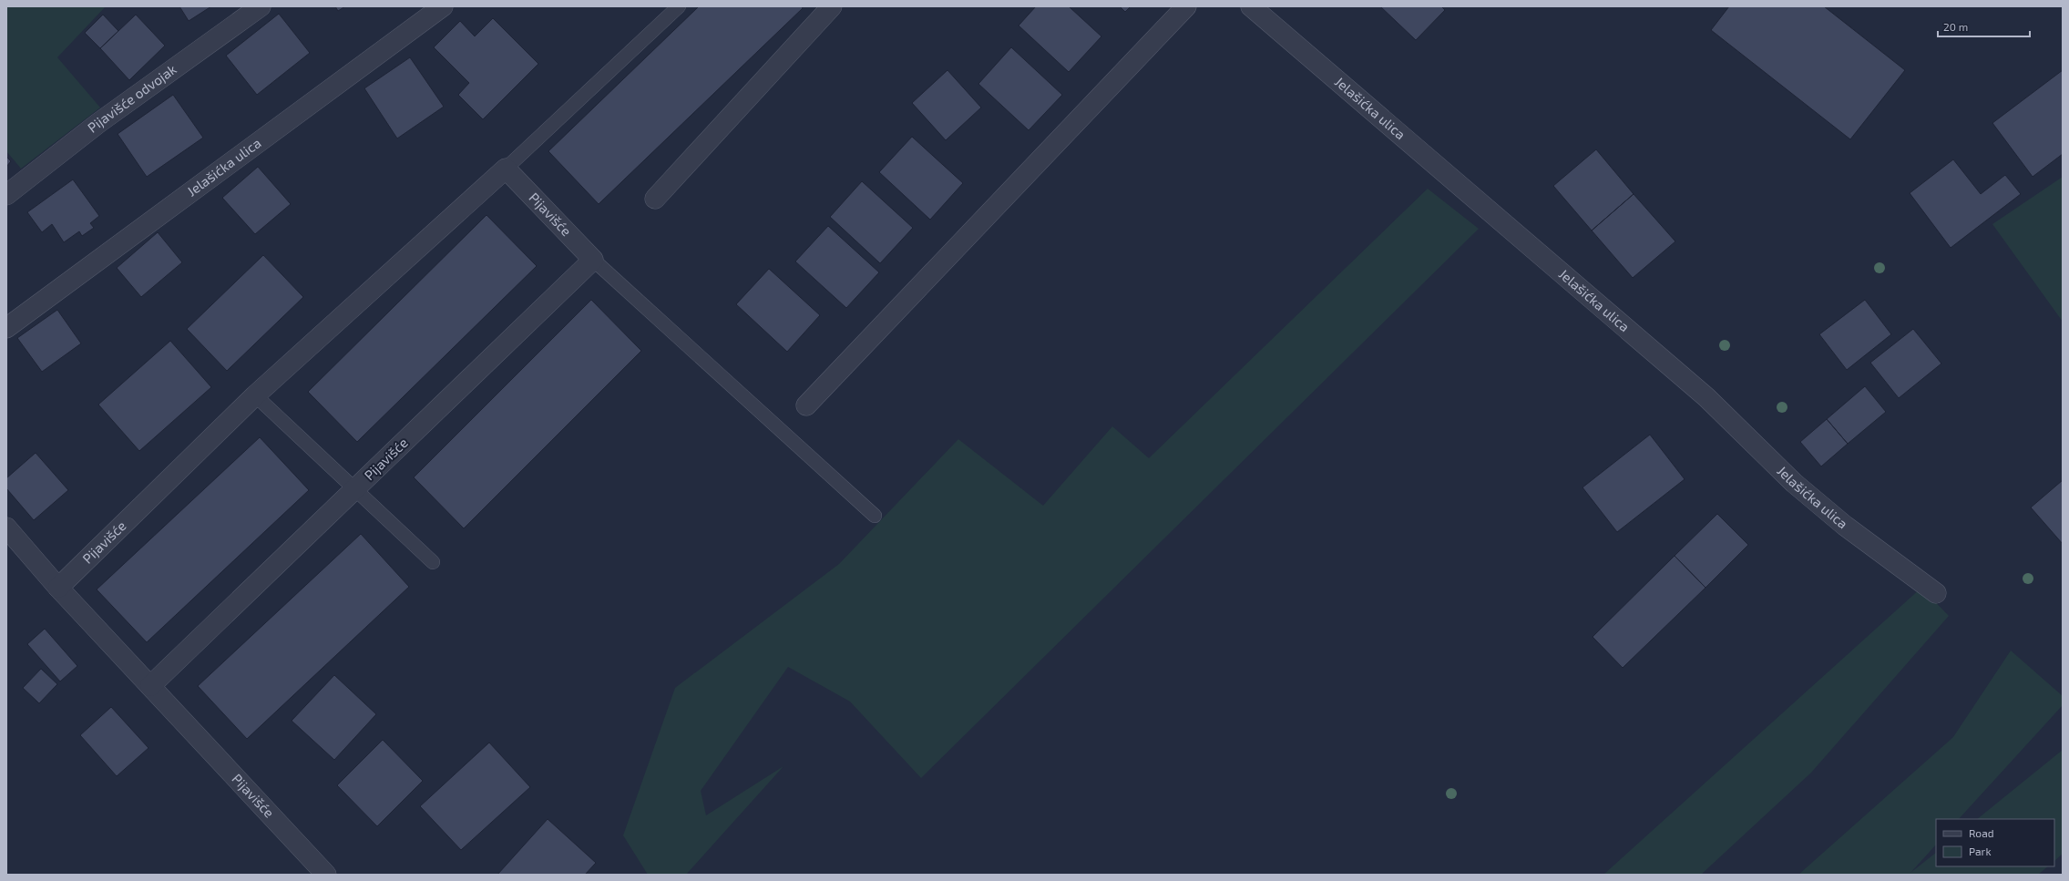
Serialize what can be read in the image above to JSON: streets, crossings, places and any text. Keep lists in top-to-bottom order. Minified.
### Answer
{"streets":{"street":["Pijavišće odvojak","Jelašićka ulica","Pijavišće"]},"legend":["Road","Park"],"scale_bar":"20 m"}
